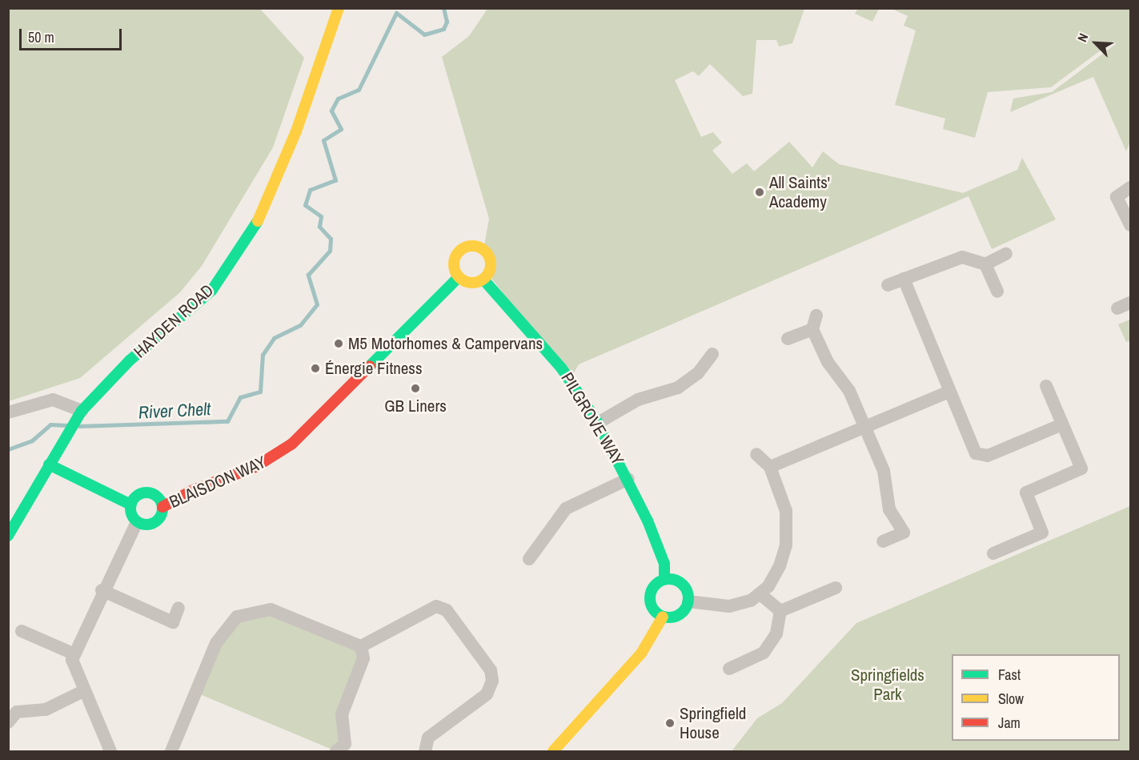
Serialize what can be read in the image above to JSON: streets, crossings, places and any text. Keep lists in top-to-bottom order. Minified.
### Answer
{"streets":{"street":["HAYDEN ROAD","PILGROVE WAY","BLAISDON WAY"]},"crossings":[["PILGROVE WAY","BLAISDON WAY"]],"water":["River Chelt"],"parks":["Springfields Park"],"places":["All Saints' Academy","M5 Motorhomes & Campervans","Énergie Fitness","GB Liners","Springfield House"],"legend":["Fast","Slow","Jam"],"scale_bar":"50 m","north":"top left"}
